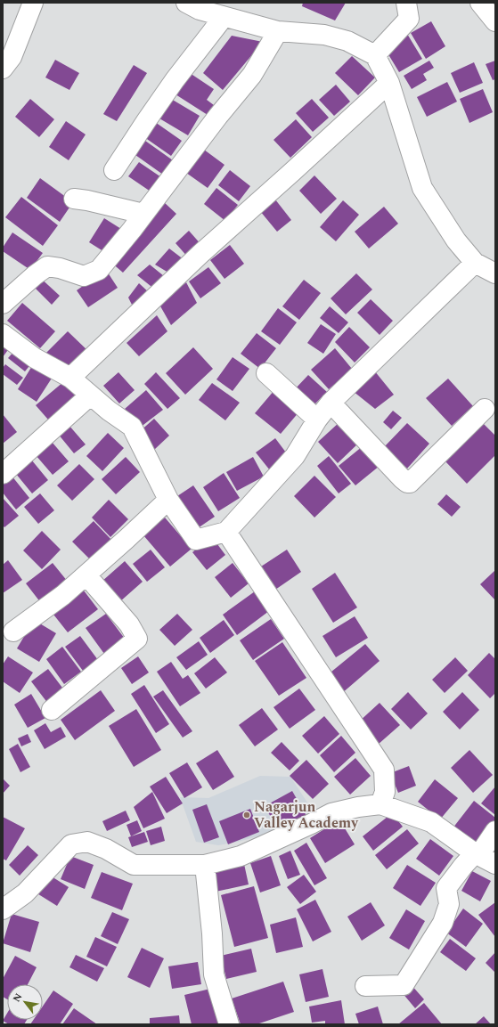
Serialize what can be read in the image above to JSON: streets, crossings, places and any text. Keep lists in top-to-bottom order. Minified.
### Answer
{"places":["Nagarjun Valley Academy"],"north":"top left"}
